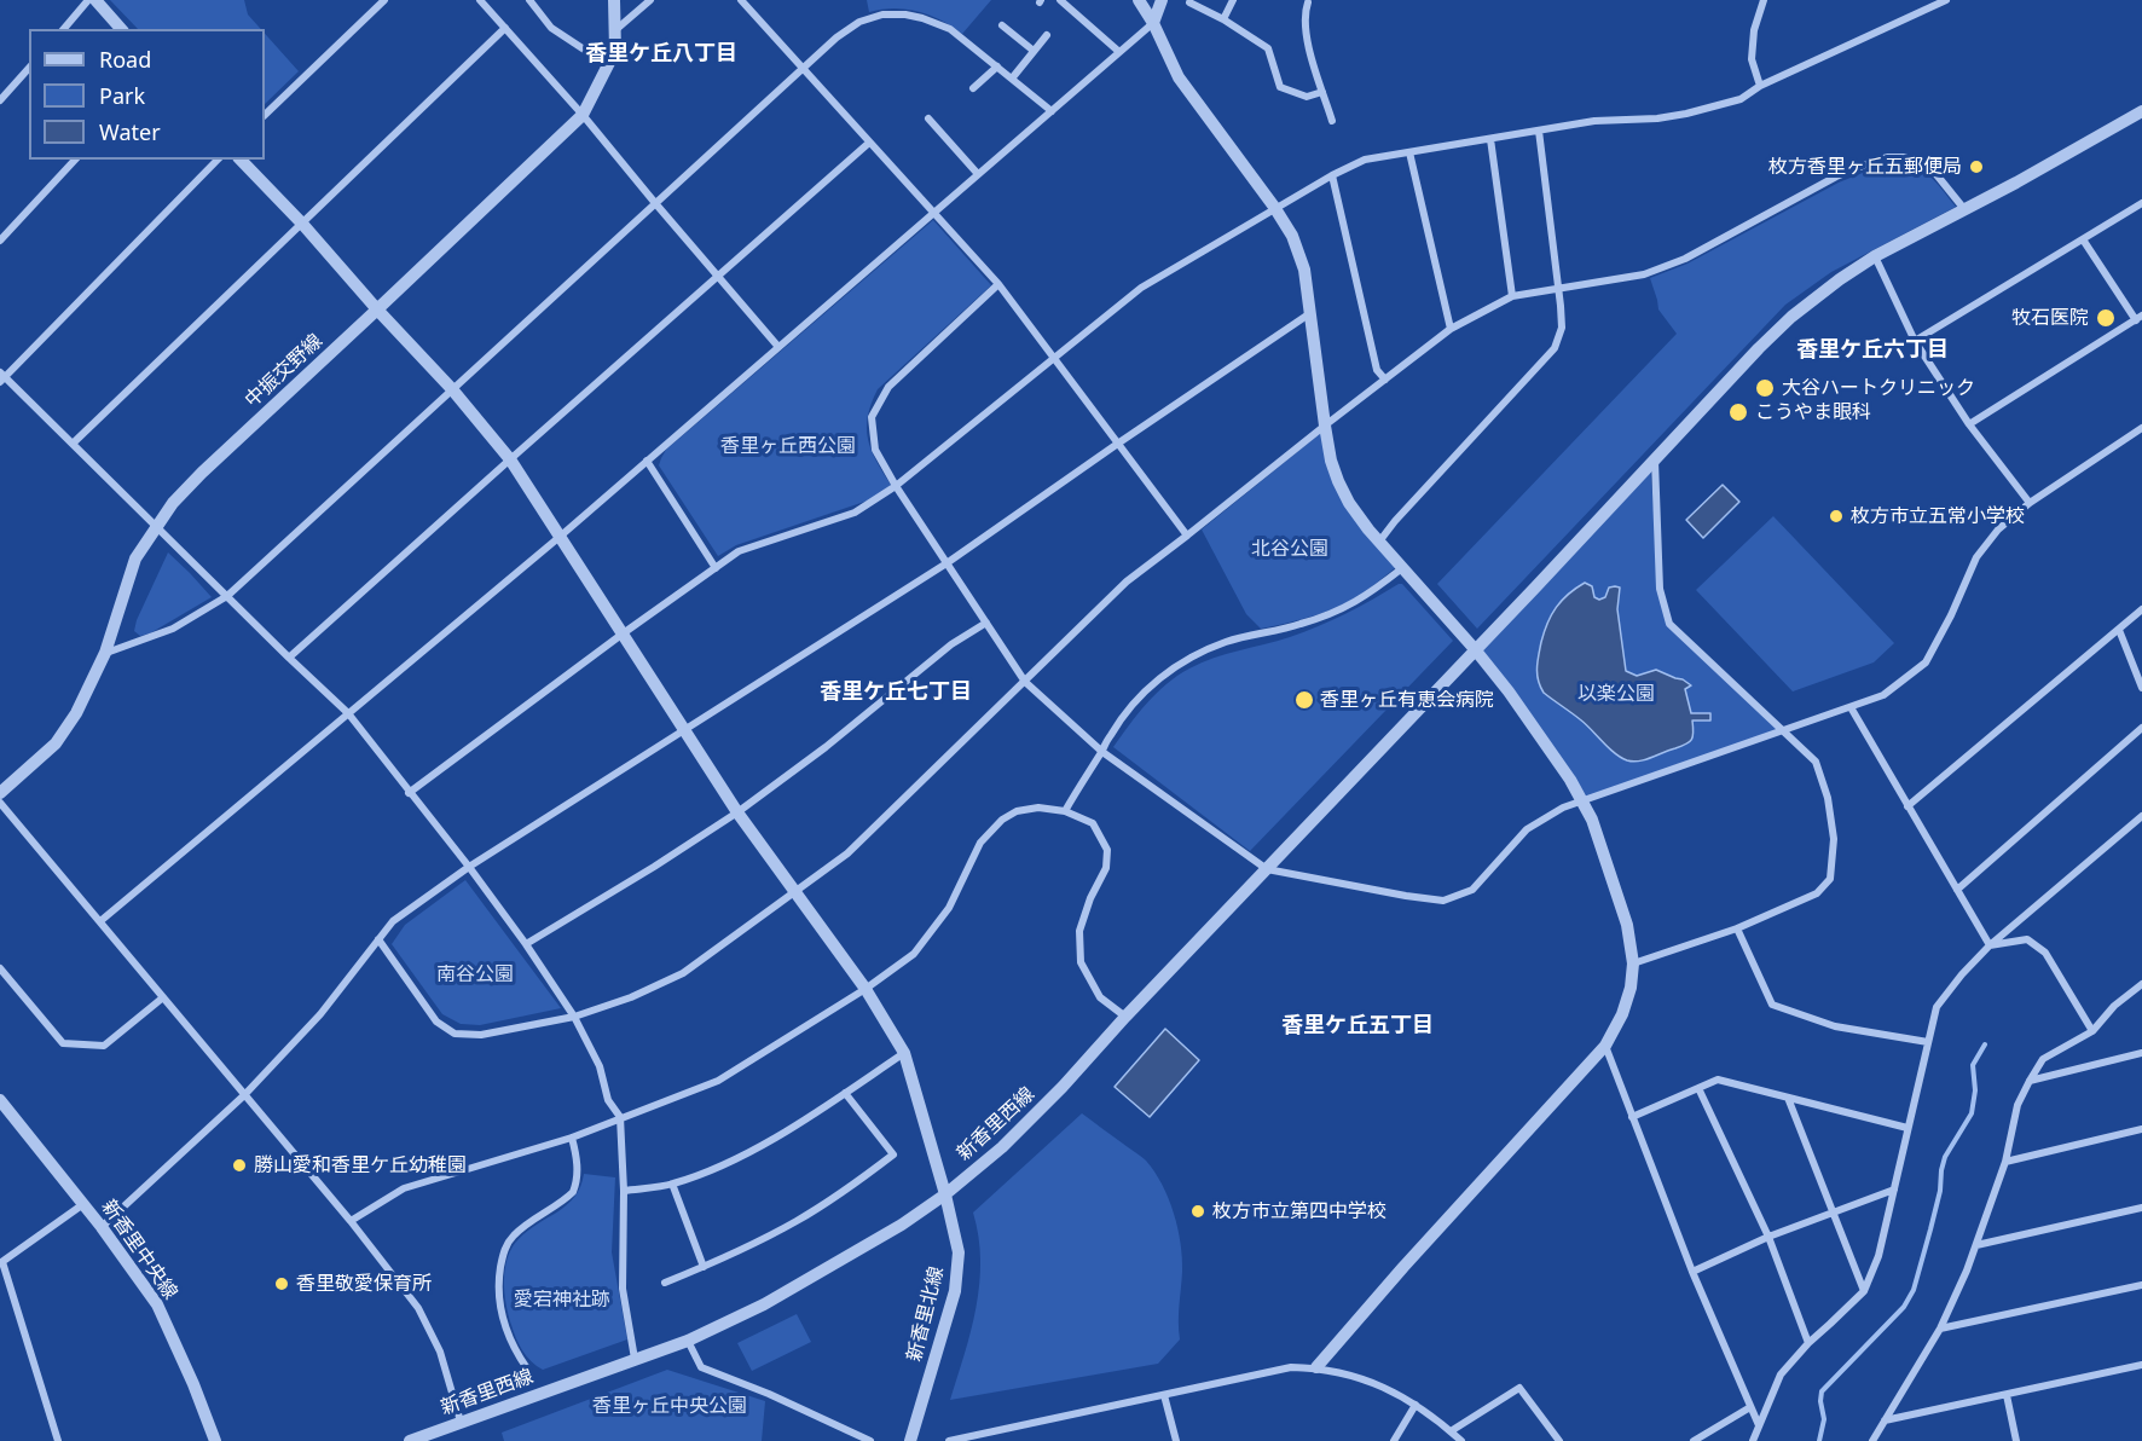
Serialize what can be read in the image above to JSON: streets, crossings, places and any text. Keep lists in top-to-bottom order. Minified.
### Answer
{"streets":{"street":["中振交野線","新香里西線","新香里中央線","新香里北線"]},"crossings":[["中振交野線","新香里北線"],["新香里西線","新香里北線"]],"districts":["香里ケ丘八丁目","香里ケ丘六丁目","香里ケ丘七丁目","香里ケ丘五丁目"],"parks":["香里ヶ丘西公園","北谷公園","以楽公園","南谷公園","愛宕神社跡","香里ヶ丘中央公園"],"places":["枚方香里ヶ丘五郵便局","牧石医院","大谷ハートクリニック","こうやま眼科","枚方市立五常小学校","香里ヶ丘有恵会病院","勝山愛和香里ケ丘幼稚園","枚方市立第四中学校","香里敬愛保育所"],"legend":["Road","Park","Water"]}
